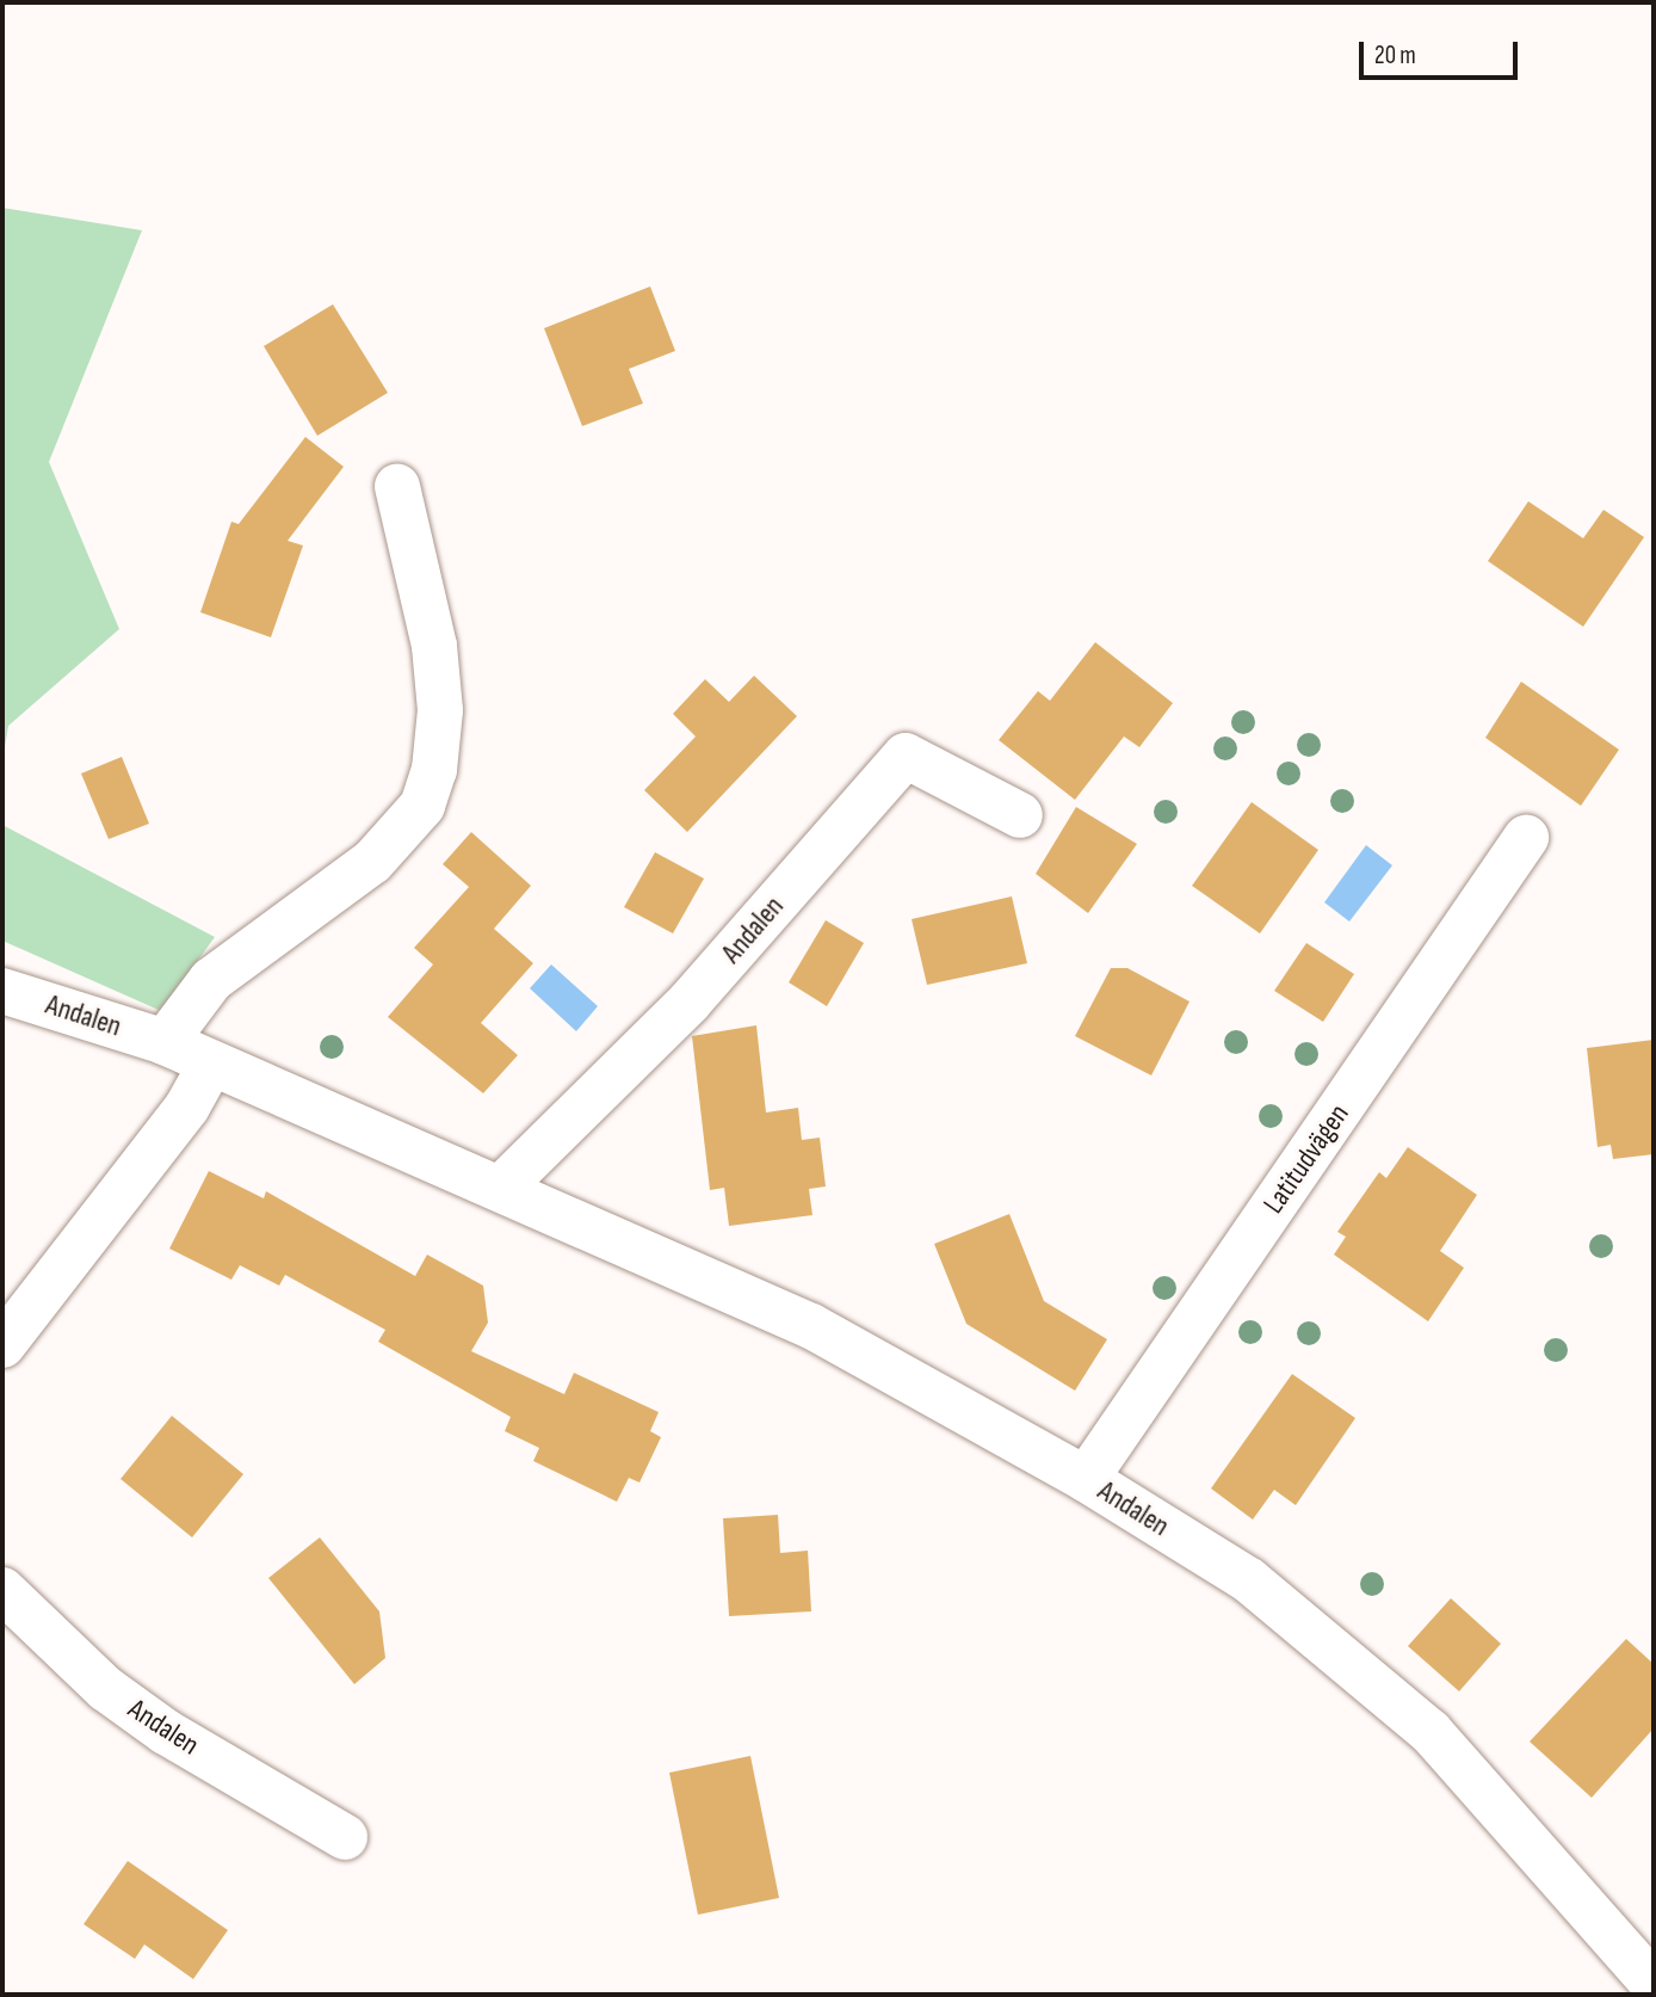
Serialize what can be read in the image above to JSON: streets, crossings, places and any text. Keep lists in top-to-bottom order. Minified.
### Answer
{"streets":{"street":["Andalen","Latitudvägen"]},"crossings":[["Andalen","Latitudvägen"]],"scale_bar":"20 m"}
